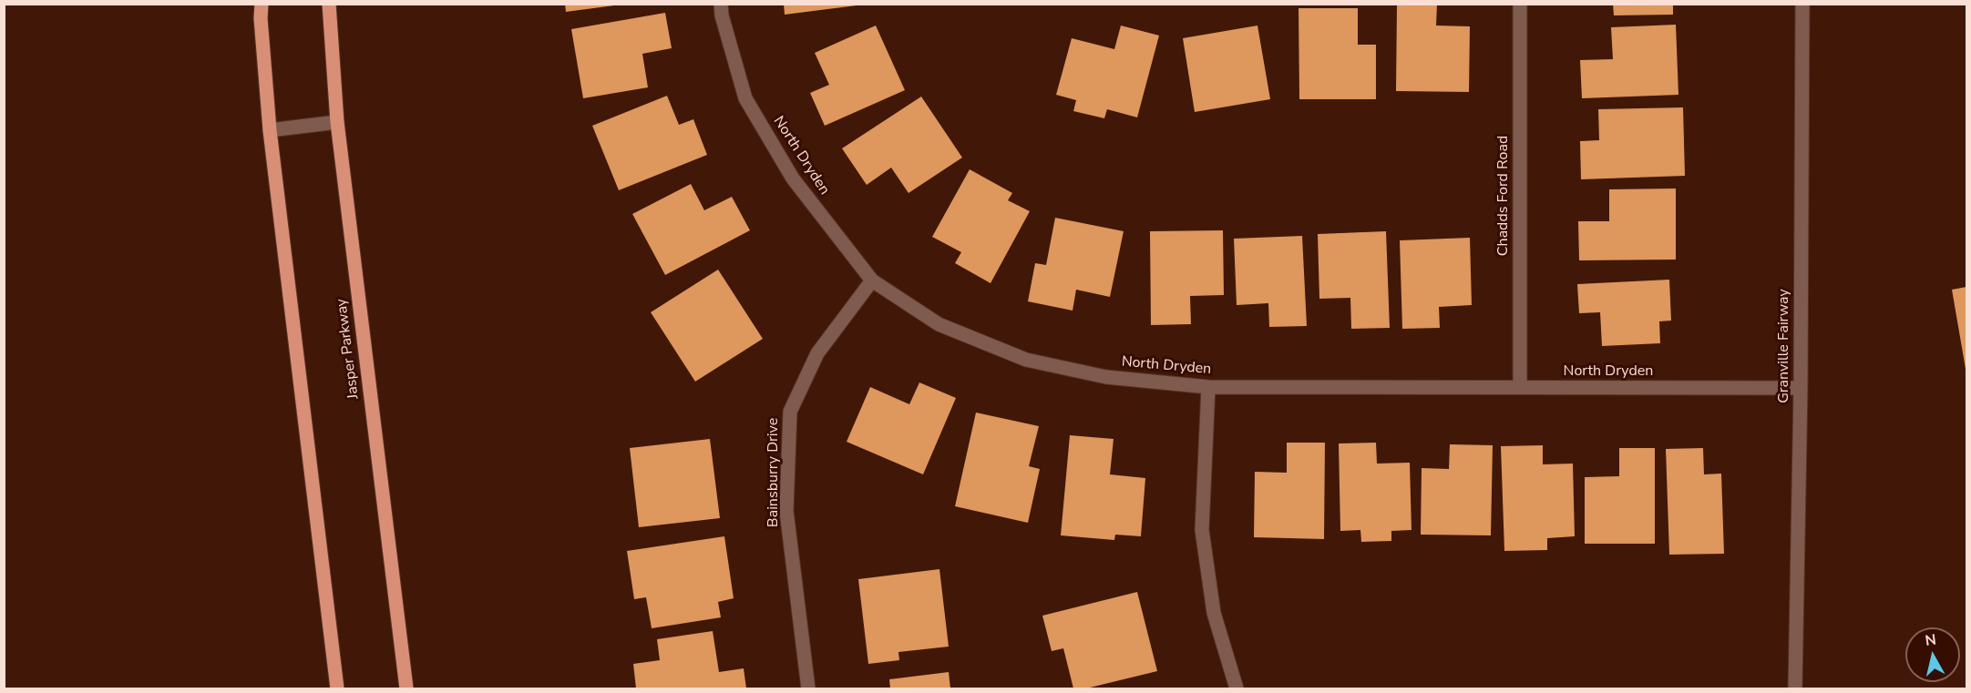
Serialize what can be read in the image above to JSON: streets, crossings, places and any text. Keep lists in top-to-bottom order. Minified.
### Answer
{"streets":{"main road":["Jasper Parkway"],"street":["North Dryden","Chadds Ford Road","Granville Fairway","Bainsburry Drive"]},"crossings":[["North Dryden","Chadds Ford Road"],["North Dryden","Granville Fairway"],["North Dryden","Bainsburry Drive"]],"north":"top"}
